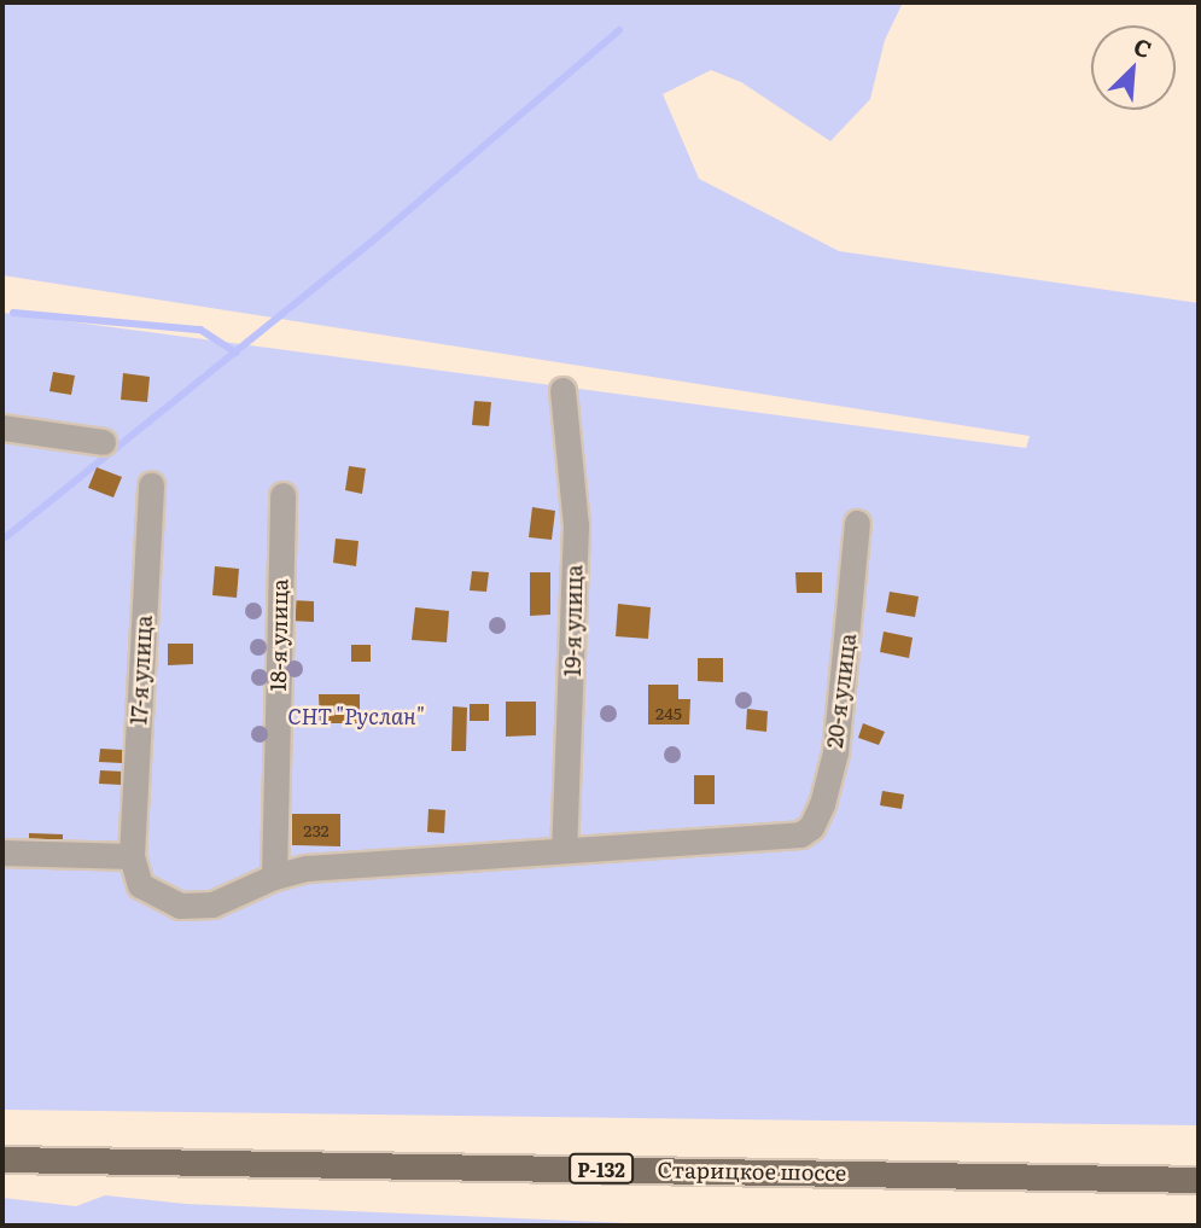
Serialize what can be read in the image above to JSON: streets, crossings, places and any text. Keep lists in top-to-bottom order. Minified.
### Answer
{"streets":{"main road":["Р-132","Старицкое шоссе"],"street":["19-я улица","18-я улица","17-я улица","20-я улица"]},"crossings":[["19-я улица","20-я улица"]],"parks":["СНТ \"Руслан\""],"house_numbers":["245","232"],"north":"top right"}
